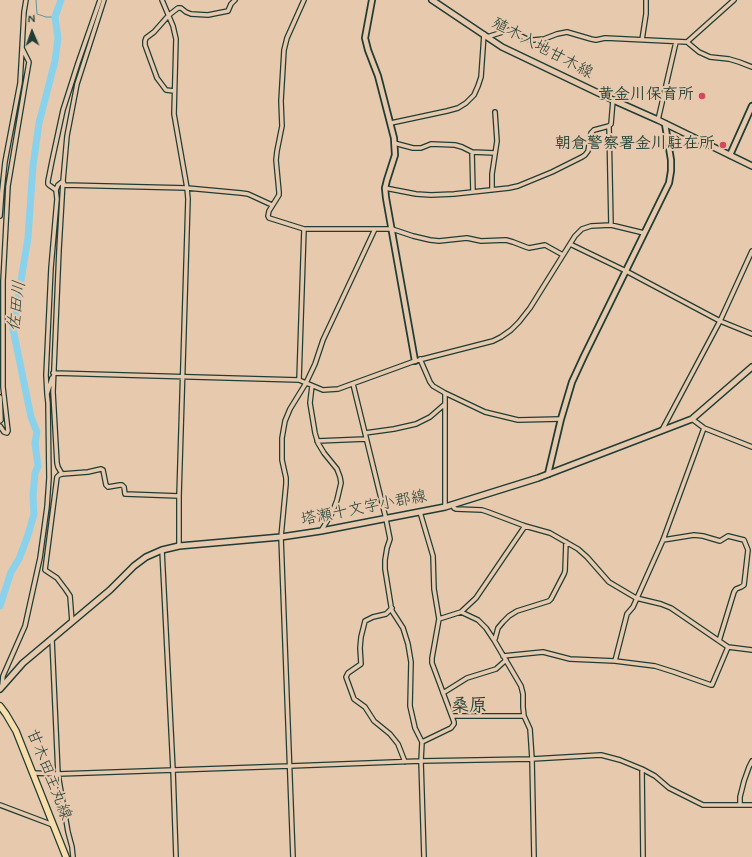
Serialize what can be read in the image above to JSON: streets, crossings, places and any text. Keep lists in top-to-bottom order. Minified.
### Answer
{"streets":{"main road":["殖木入地甘木線","塔瀬十文字小郡線","甘木田主丸線"]},"districts":["桑原"],"water":["佐田川"],"places":["黄金川保育所","朝倉警察署金川駐在所"],"north":"top"}
